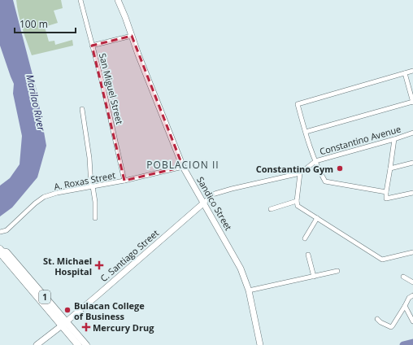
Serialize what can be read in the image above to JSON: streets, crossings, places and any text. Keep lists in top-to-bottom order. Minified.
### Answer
{"streets":{"highway":["1"],"main road":["Sandico Street","C. Santiago Street"],"street":["San Miguel Street","Constantino Avenue","A. Roxas Street"]},"crossings":[["San Miguel Street","A. Roxas Street"],["Constantino Avenue","Sandico Street"],["Constantino Avenue","C. Santiago Street"],["A. Roxas Street","Sandico Street"],["Sandico Street","C. Santiago Street"],["C. Santiago Street","1"]],"districts":["POBLACION II"],"water":["Marilao River"],"places":{"other":["Constantino Gym","Bulacan College of Business"],"health":["St. Michael Hospital","Mercury Drug"]},"scale_bar":"100 m"}
